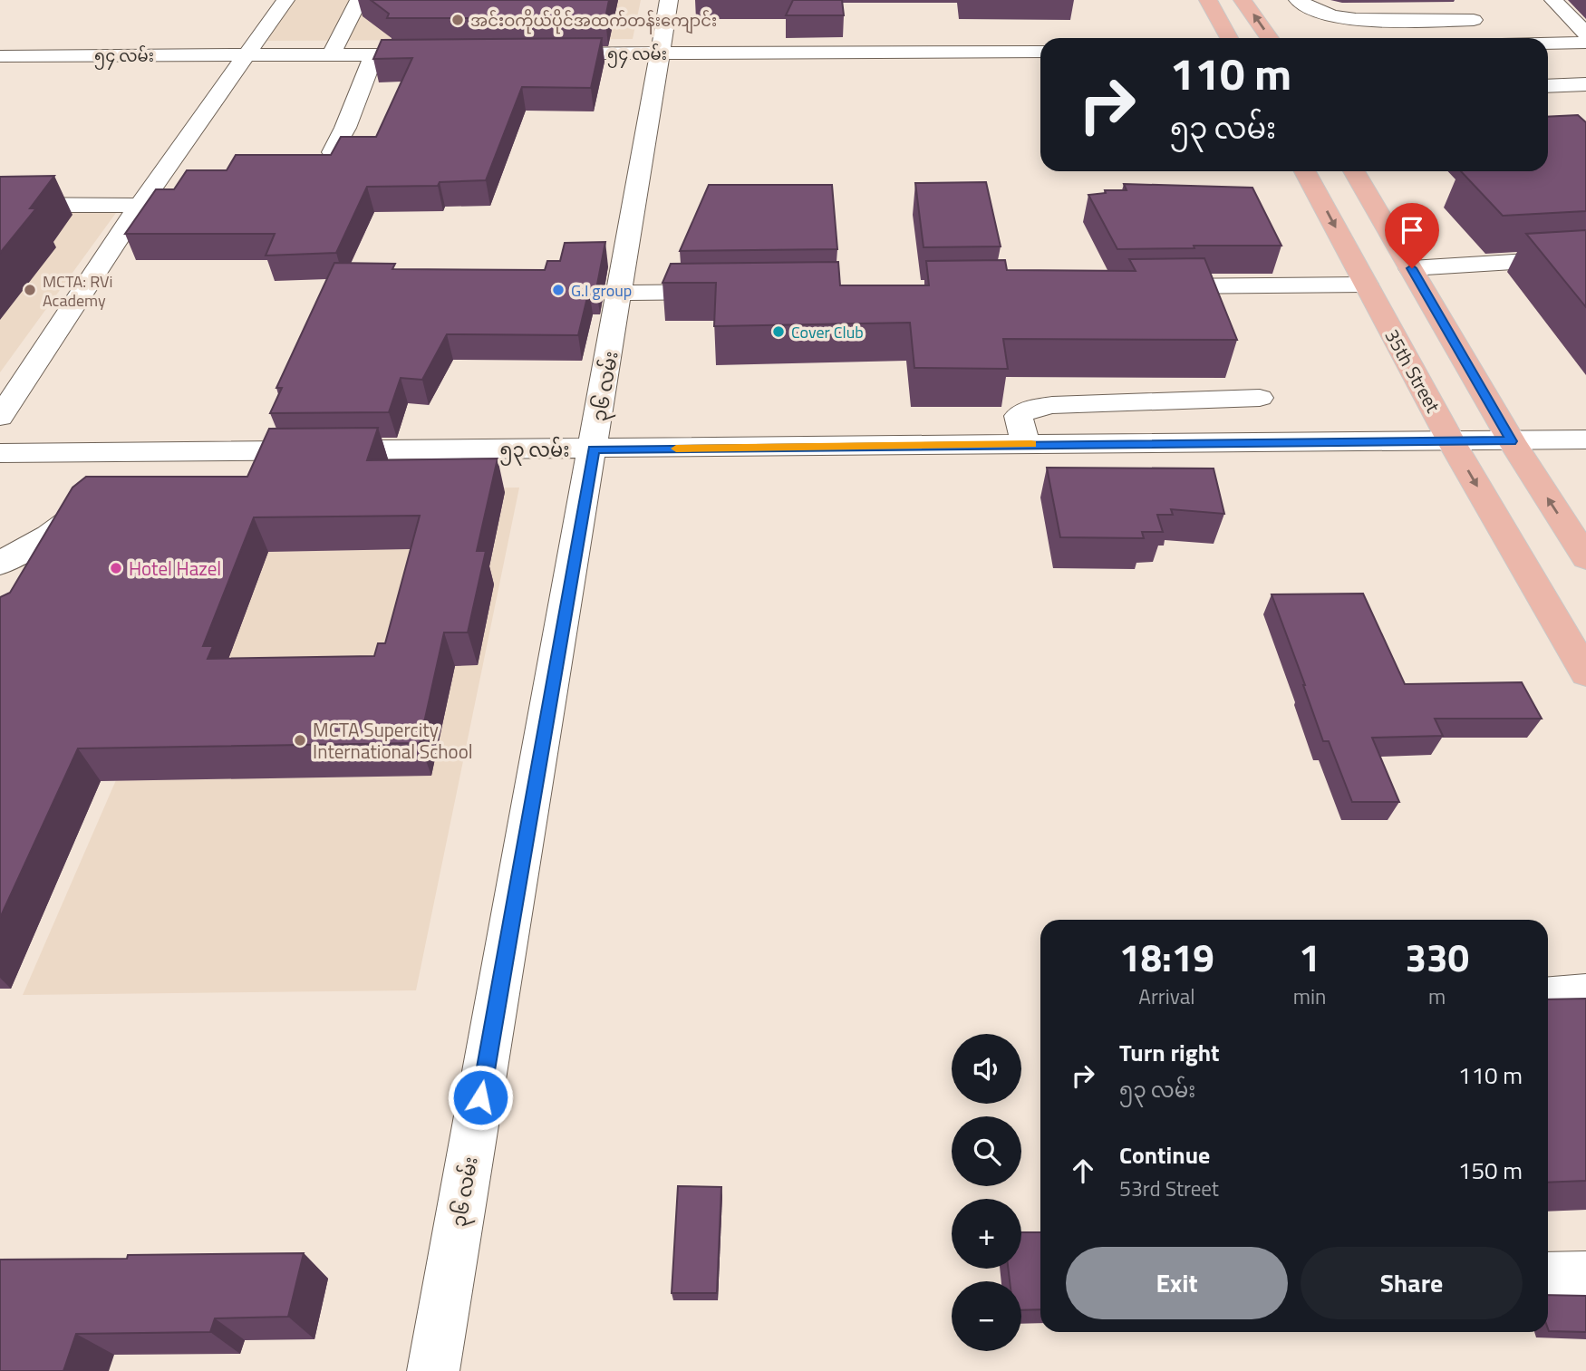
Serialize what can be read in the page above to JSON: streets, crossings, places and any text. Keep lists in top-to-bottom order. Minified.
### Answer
{"streets":{"main road":["35th Street"],"street":["၅၄ လမ်း","၃၆ လမ်း","၅၃ လမ်း"]},"crossings":[["၅၄ လမ်း","၃၆ လမ်း"],["35th Street","၅၃ လမ်း"],["၃၆ လမ်း","၅၃ လမ်း"]],"places":["အင်းဝကိုယ်ပိုင်အထက်တန်းကျောင်း","MCTA: RVi Academy","G.I group","Cover Club","Hotel Hazel","MCTA Supercity International School"],"page":{"turn":["110 m","၅၃ လမ်း"],"eta":["18:19","Arrival","1","min","330","m"],"list":[{"name":"Turn right","note":"၅၃ လမ်း","value":"110 m"},{"name":"Continue","note":"53rd Street","value":"150 m"}],"map_buttons":["+","−"],"buttons":["Exit","Share"]}}
